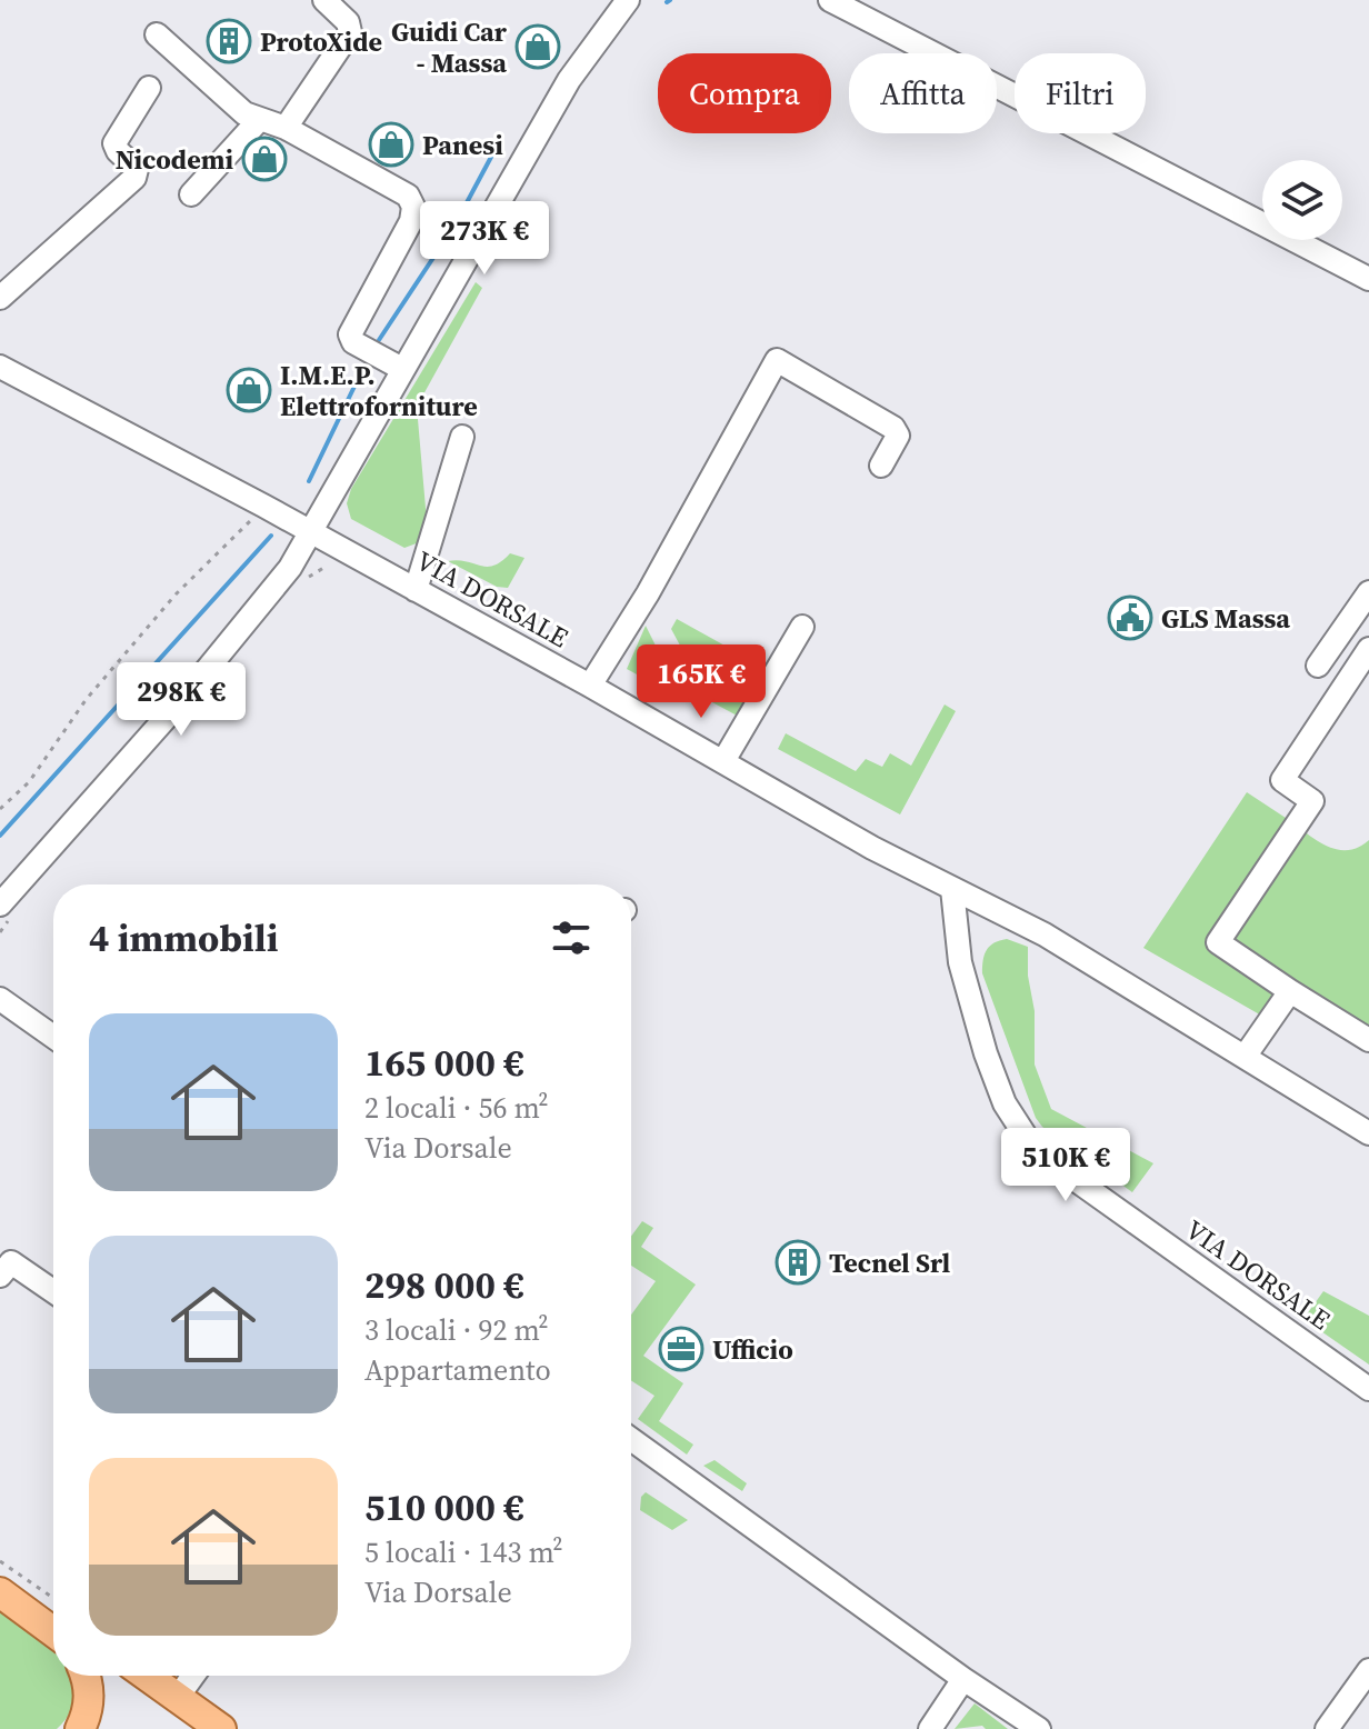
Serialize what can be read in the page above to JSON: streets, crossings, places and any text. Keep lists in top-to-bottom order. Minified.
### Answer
{"streets":{"street":["VIA DORSALE"]},"places":{"building":["ProtoXide","Tecnel Srl"],"shop":["Guidi Car - Massa","Panesi","Nicodemi","I.M.E.P. Elettroforniture"],"public building":["GLS Massa"],"office":["Ufficio"]},"page":{"chip":["Compra","Affitta","Filtri"],"price":["273K €","165K €","298K €","510K €"],"heading":"4 immobili","list":[{"name":"165 000 €","note":"2 locali · 56 m² · Via Dorsale"},{"name":"298 000 €","note":"3 locali · 92 m² · Appartamento"},{"name":"510 000 €","note":"5 locali · 143 m² · Via Dorsale"}]}}
